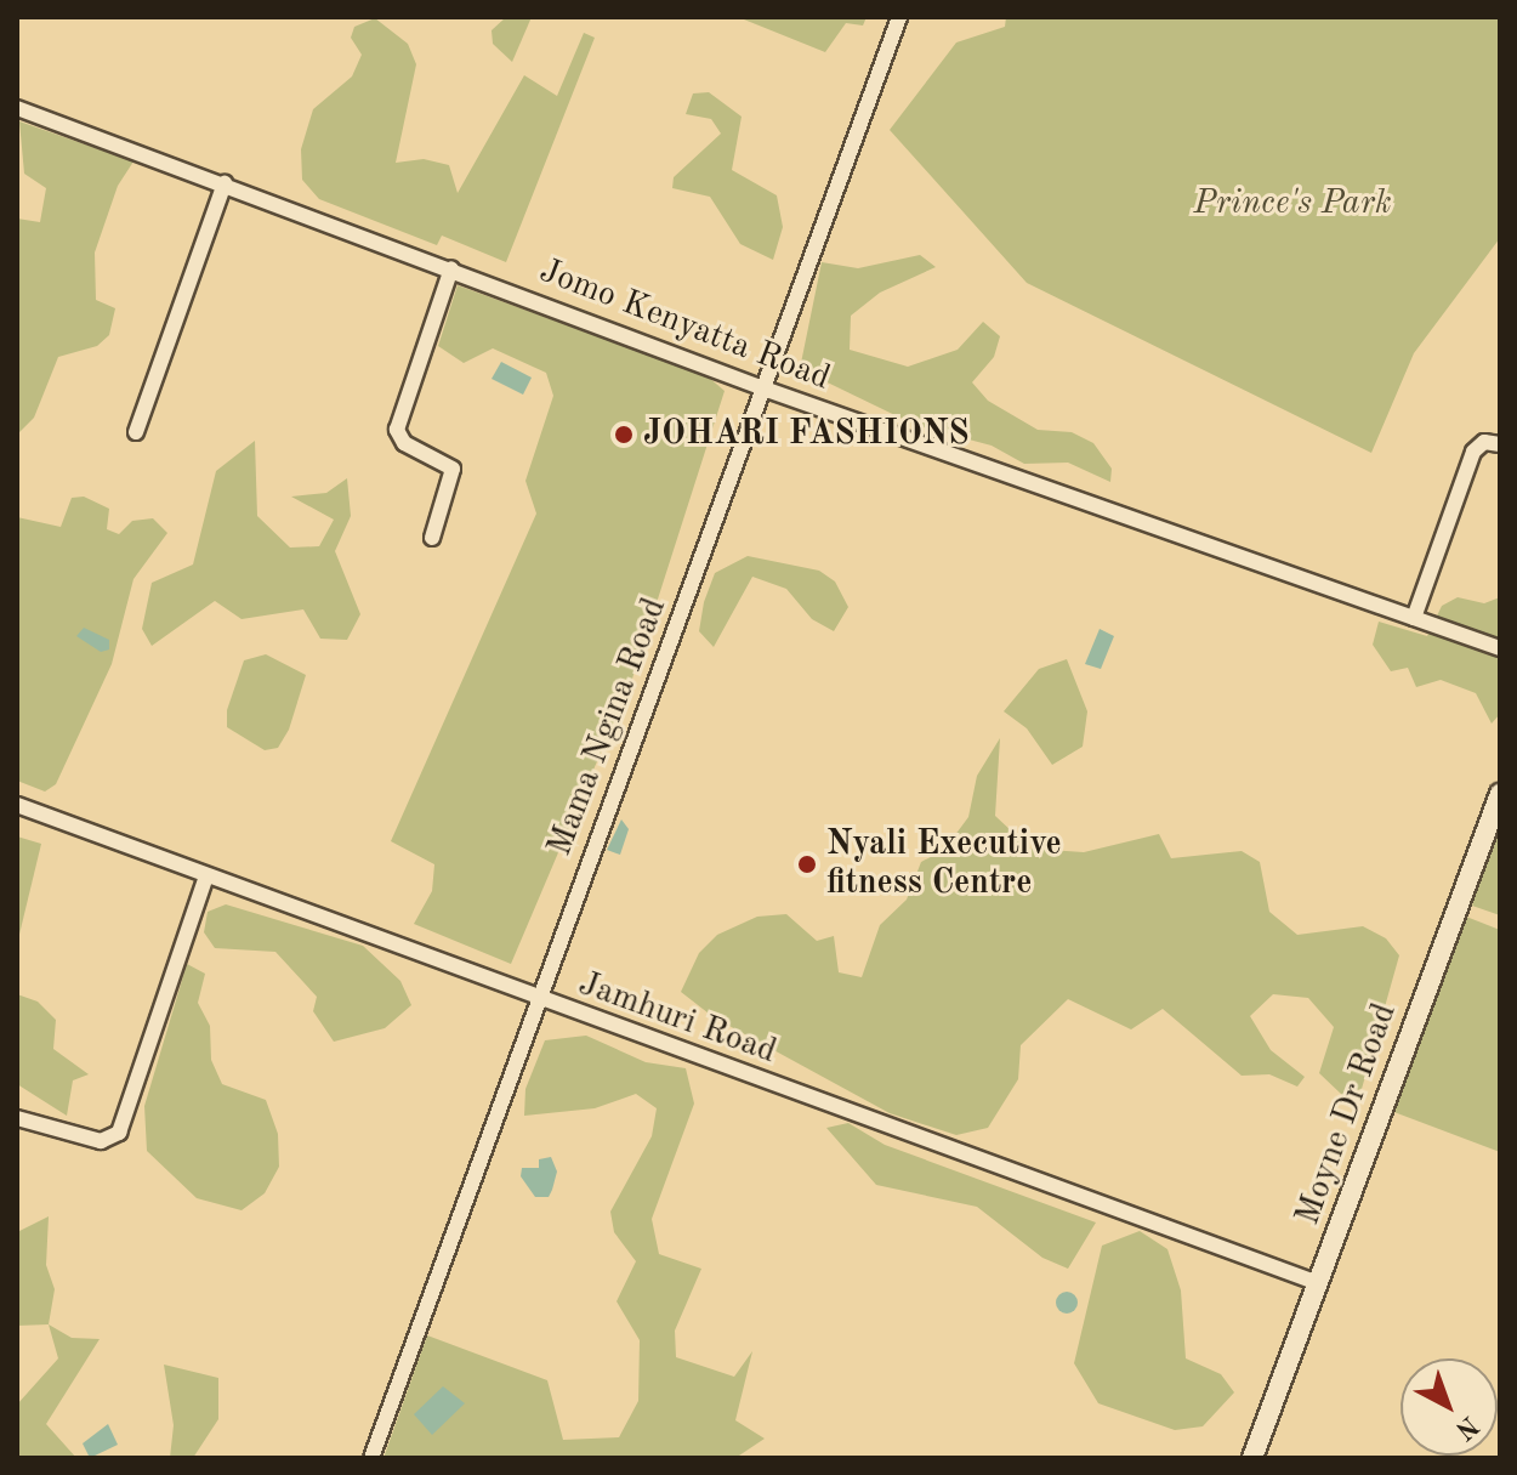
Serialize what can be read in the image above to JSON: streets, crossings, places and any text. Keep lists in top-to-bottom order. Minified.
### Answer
{"streets":{"main road":["Moyne Dr Road"],"street":["Jomo Kenyatta Road","Mama Ngina Road","Jamhuri Road"]},"crossings":[["Jomo Kenyatta Road","Mama Ngina Road"],["Mama Ngina Road","Jamhuri Road"],["Jamhuri Road","Moyne Dr Road"]],"parks":["Prince's Park"],"places":["JOHARI FASHIONS","Nyali Executive fitness Centre"],"north":"bottom right"}
